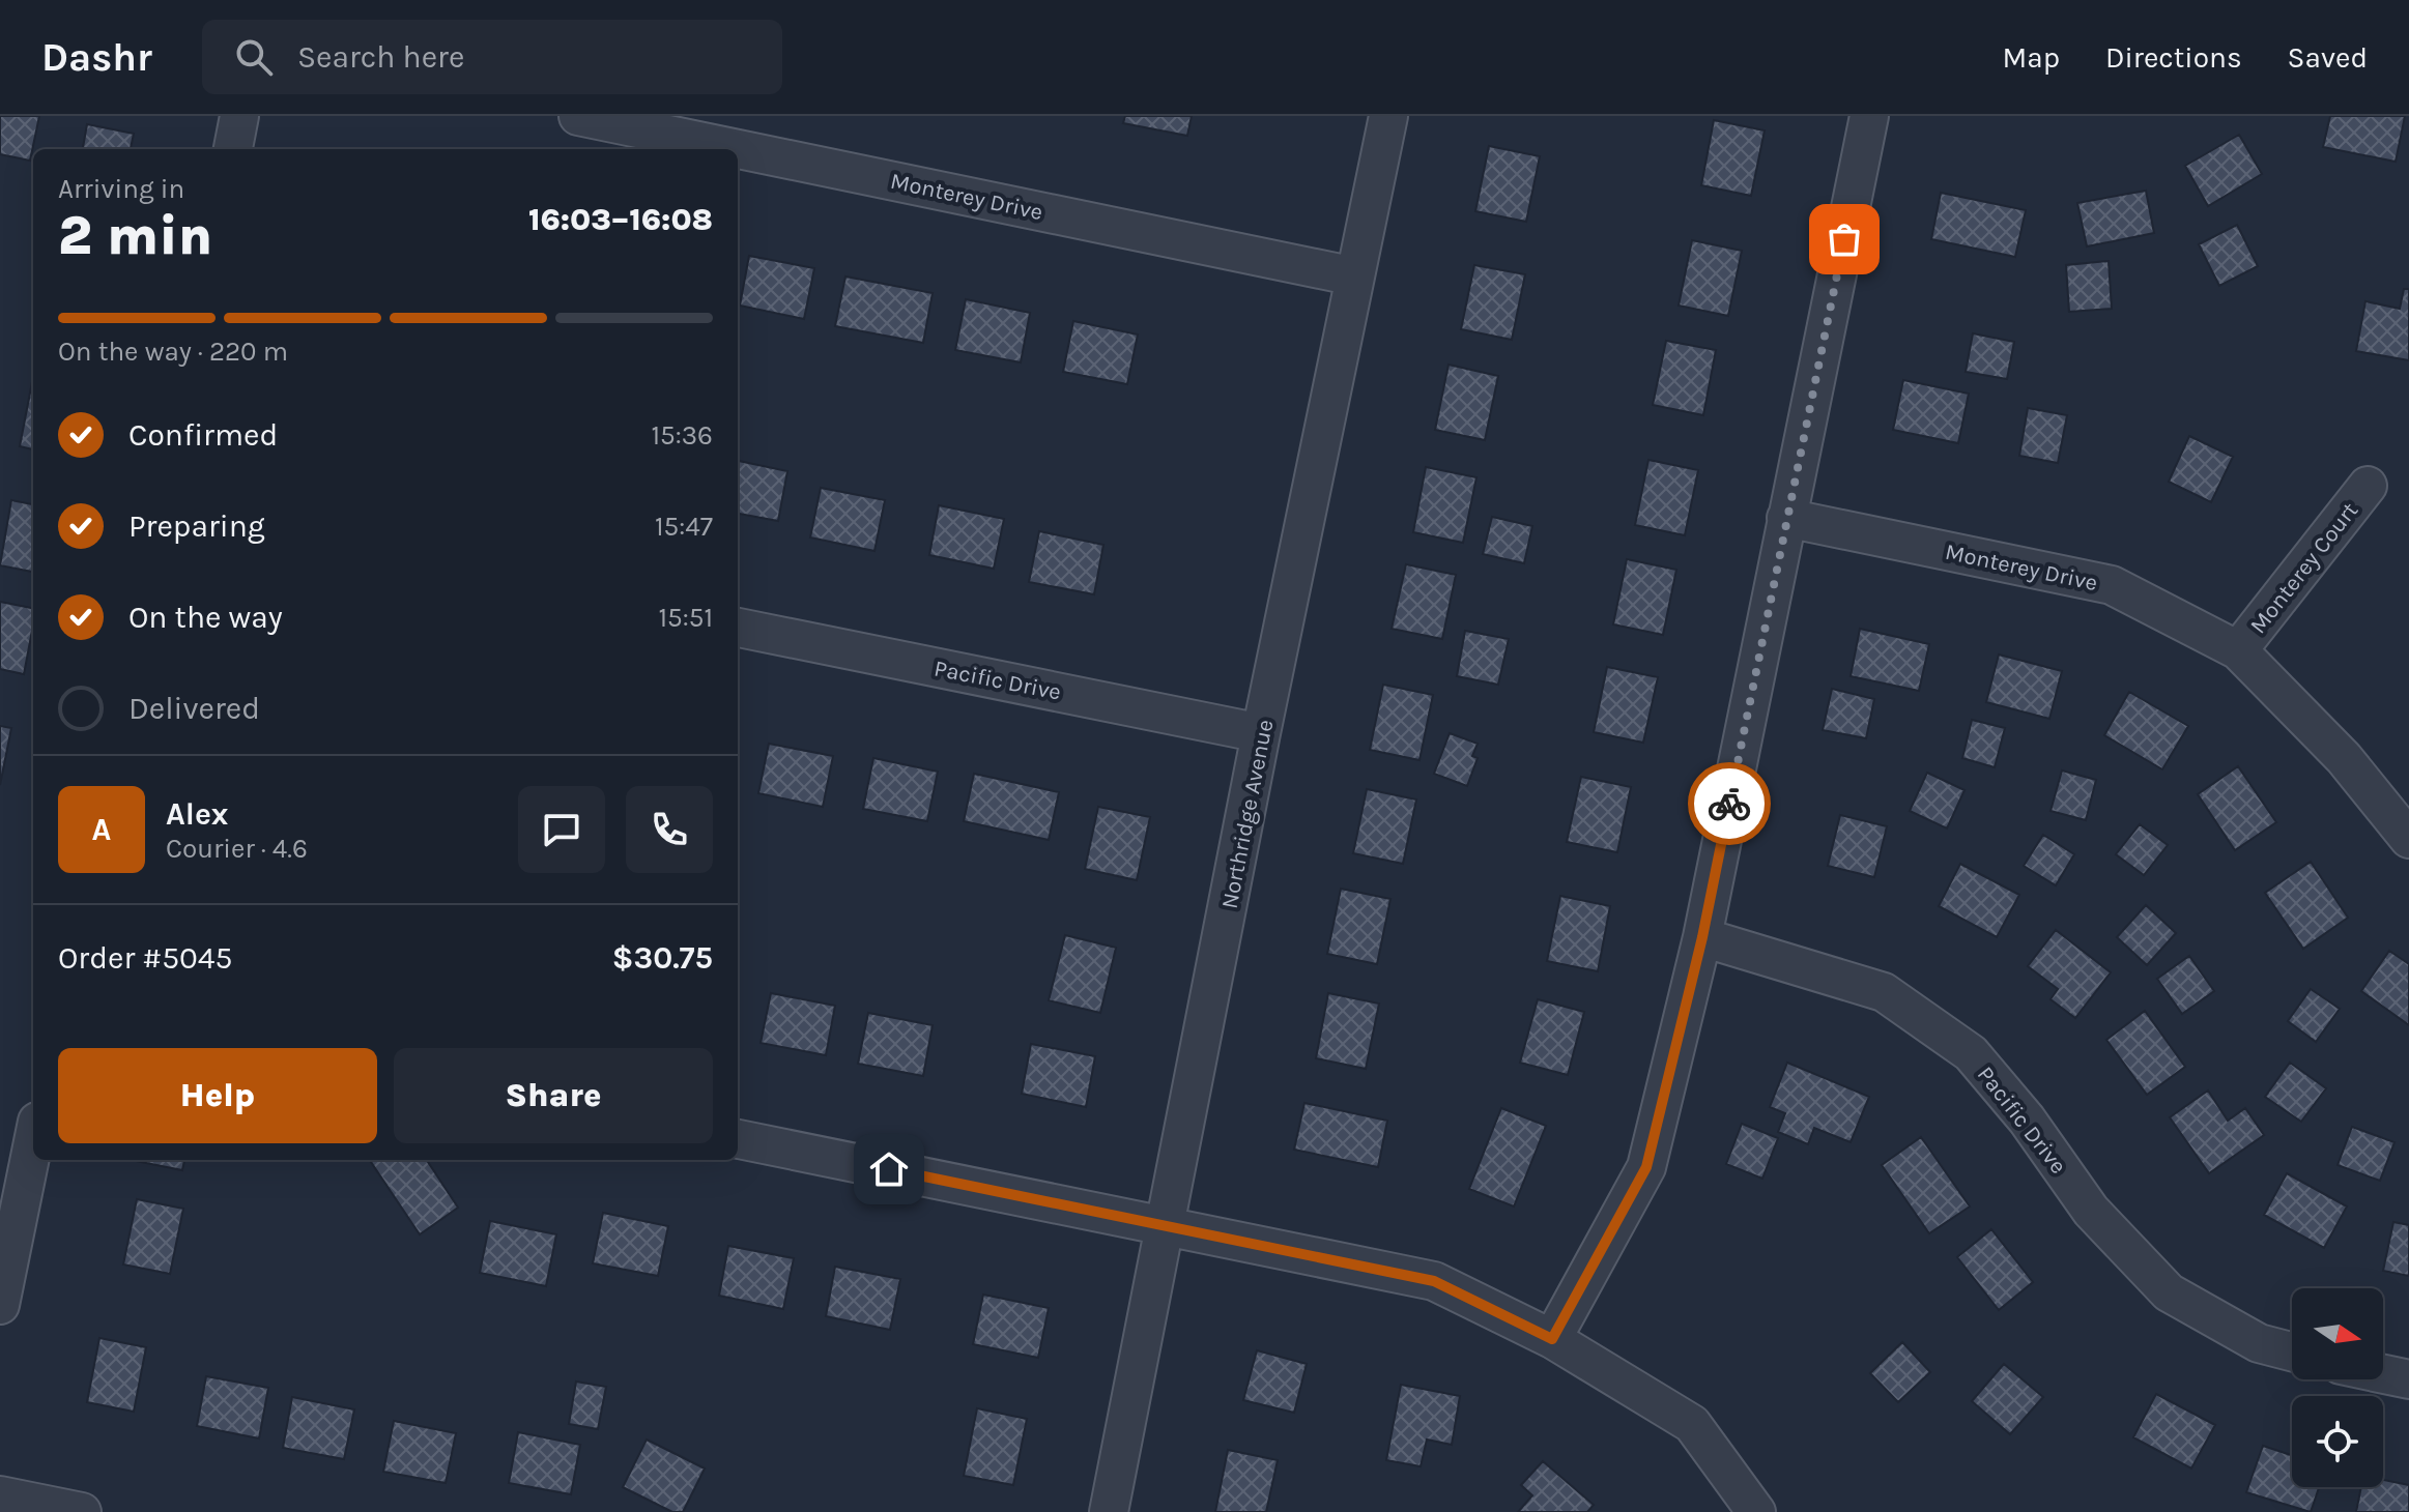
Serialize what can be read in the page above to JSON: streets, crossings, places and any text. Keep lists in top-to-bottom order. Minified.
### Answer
{"streets":{"street":["Monterey Drive","Monterey Court","Pacific Drive","Northridge Avenue"]},"crossings":[["Monterey Drive","Monterey Court"],["Monterey Drive","Northridge Avenue"],["Pacific Drive","Northridge Avenue"]],"north":"right","page":{"header":"Dashr","search":"Search here","nav":["Map","Directions","Saved"],"heading":["2 min","Arriving in","16:03–16:08"],"panel":["Alex","Courier · 4.6","Order #5045","$30.75"],"bar":"On the way · 220 m","list":[["Confirmed","15:36"],["Preparing","15:47"],["On the way","15:51"],"Delivered"],"round":"A","buttons":["Help","Share"]}}
